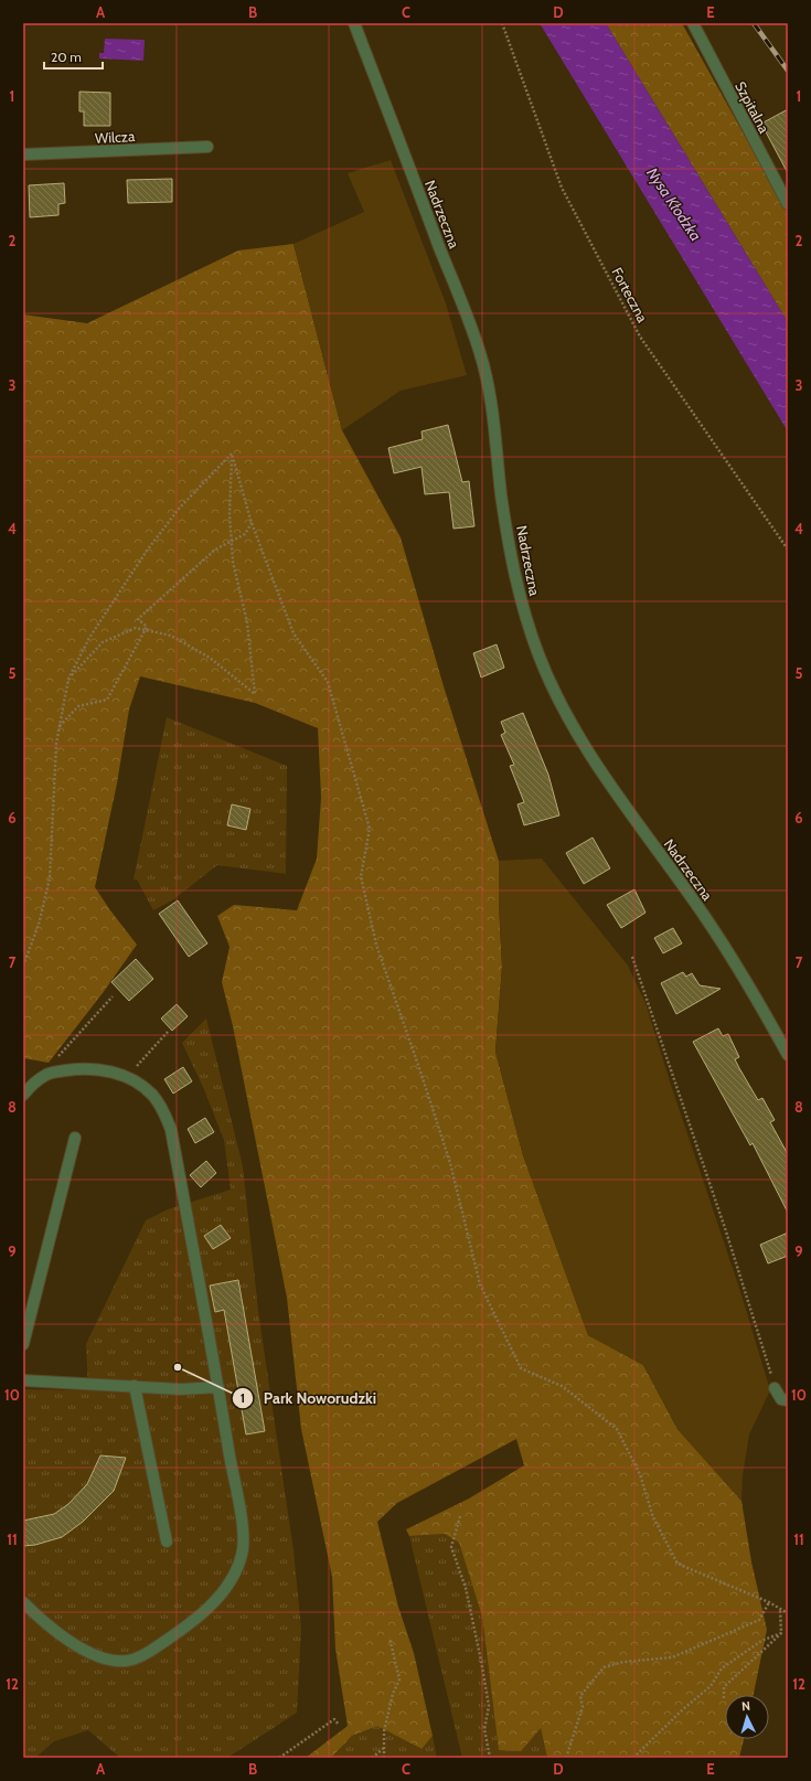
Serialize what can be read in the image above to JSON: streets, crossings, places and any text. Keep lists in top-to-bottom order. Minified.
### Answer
{"streets":{"street":["Szpitalna","Wilcza","Nadrzeczna"],"path":["Forteczna"]},"water":["Nysa Kłodzka"],"places":["Park Noworudzki"],"scale_bar":"20 m","north":"top","grid":{"columns":["A","B","C","D","E"],"rows":["1","2","3","4","5","6","7","8","9","10","11","12"]}}
